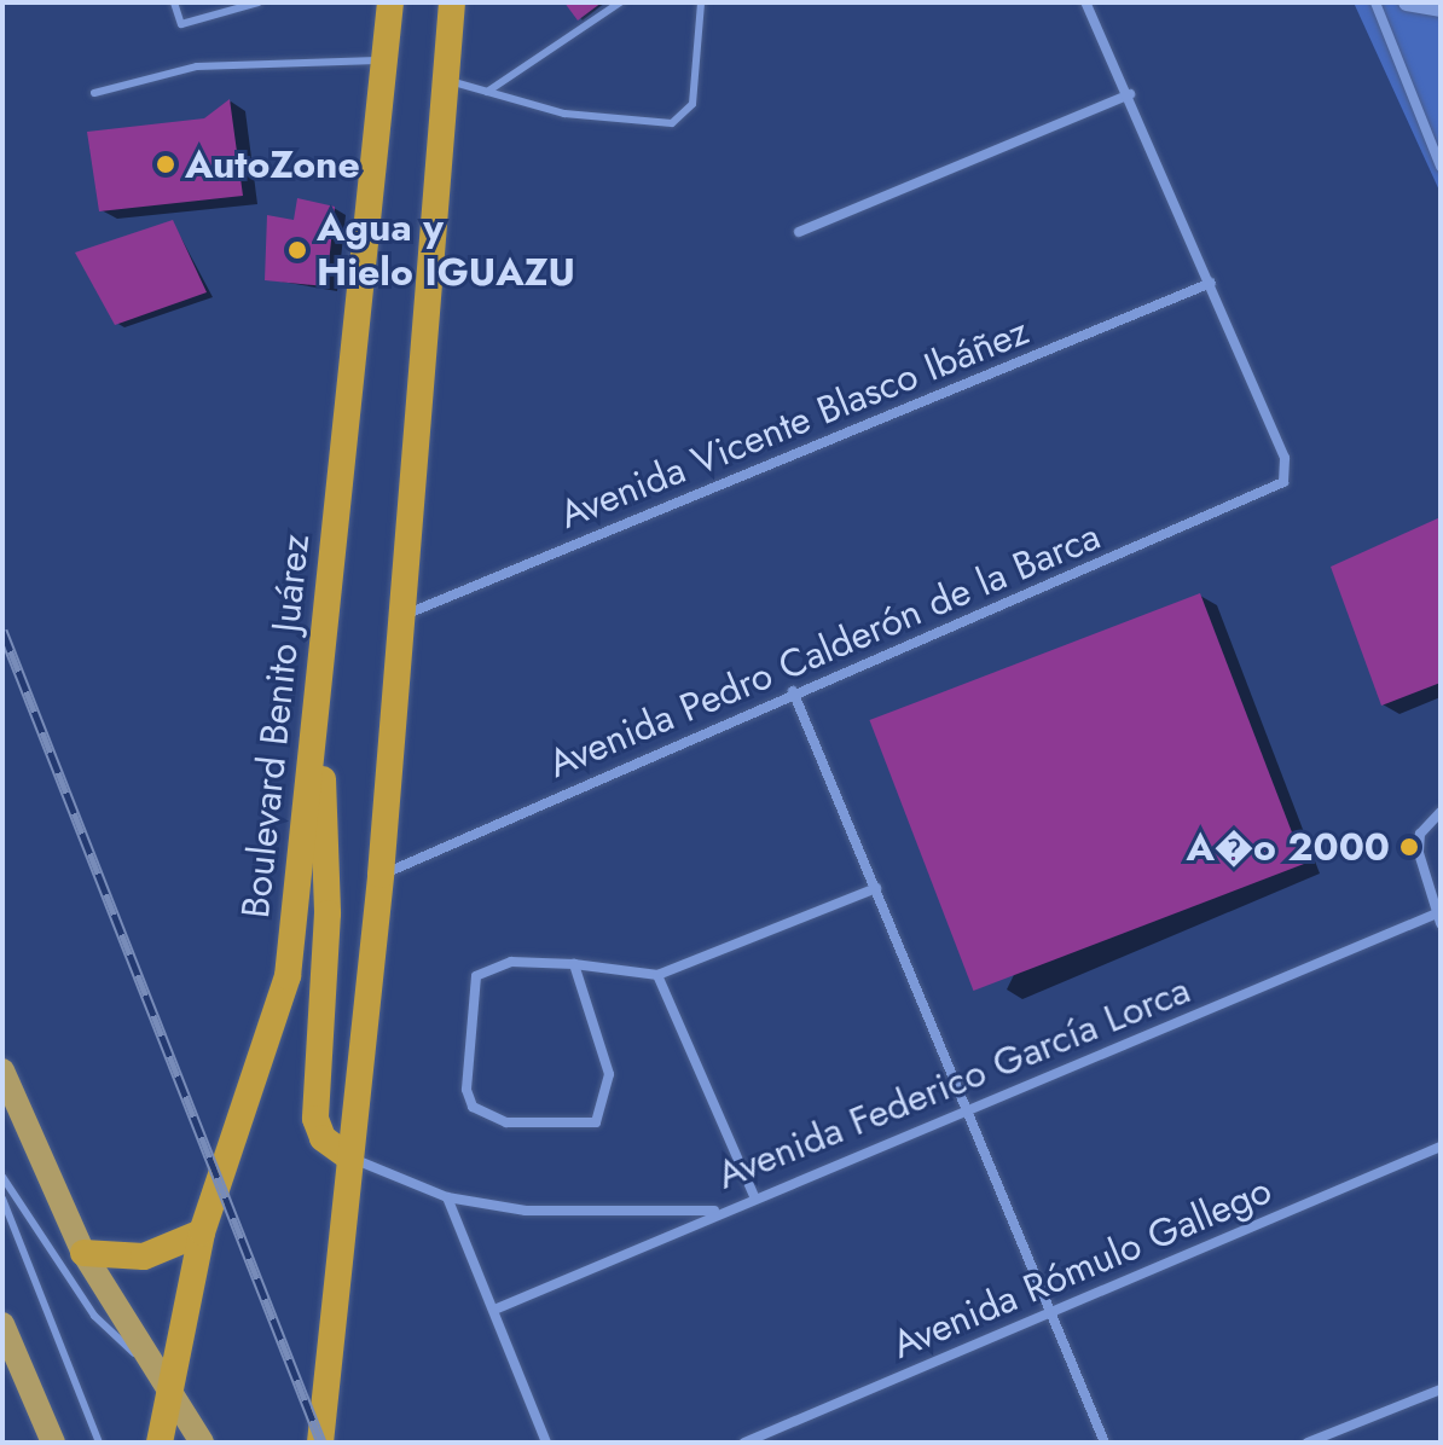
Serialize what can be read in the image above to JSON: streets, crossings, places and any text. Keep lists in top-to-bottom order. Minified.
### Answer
{"streets":{"highway":["Boulevard Benito Juárez"],"street":["Avenida Vicente Blasco Ibáñez","Avenida Pedro Calderón de la Barca","Avenida Federico García Lorca","Avenida Rómulo Gallego"]},"crossings":[["Avenida Vicente Blasco Ibáñez","Avenida Pedro Calderón de la Barca"]],"places":["AutoZone","Agua y Hielo IGUAZU","A�o 2000"]}
